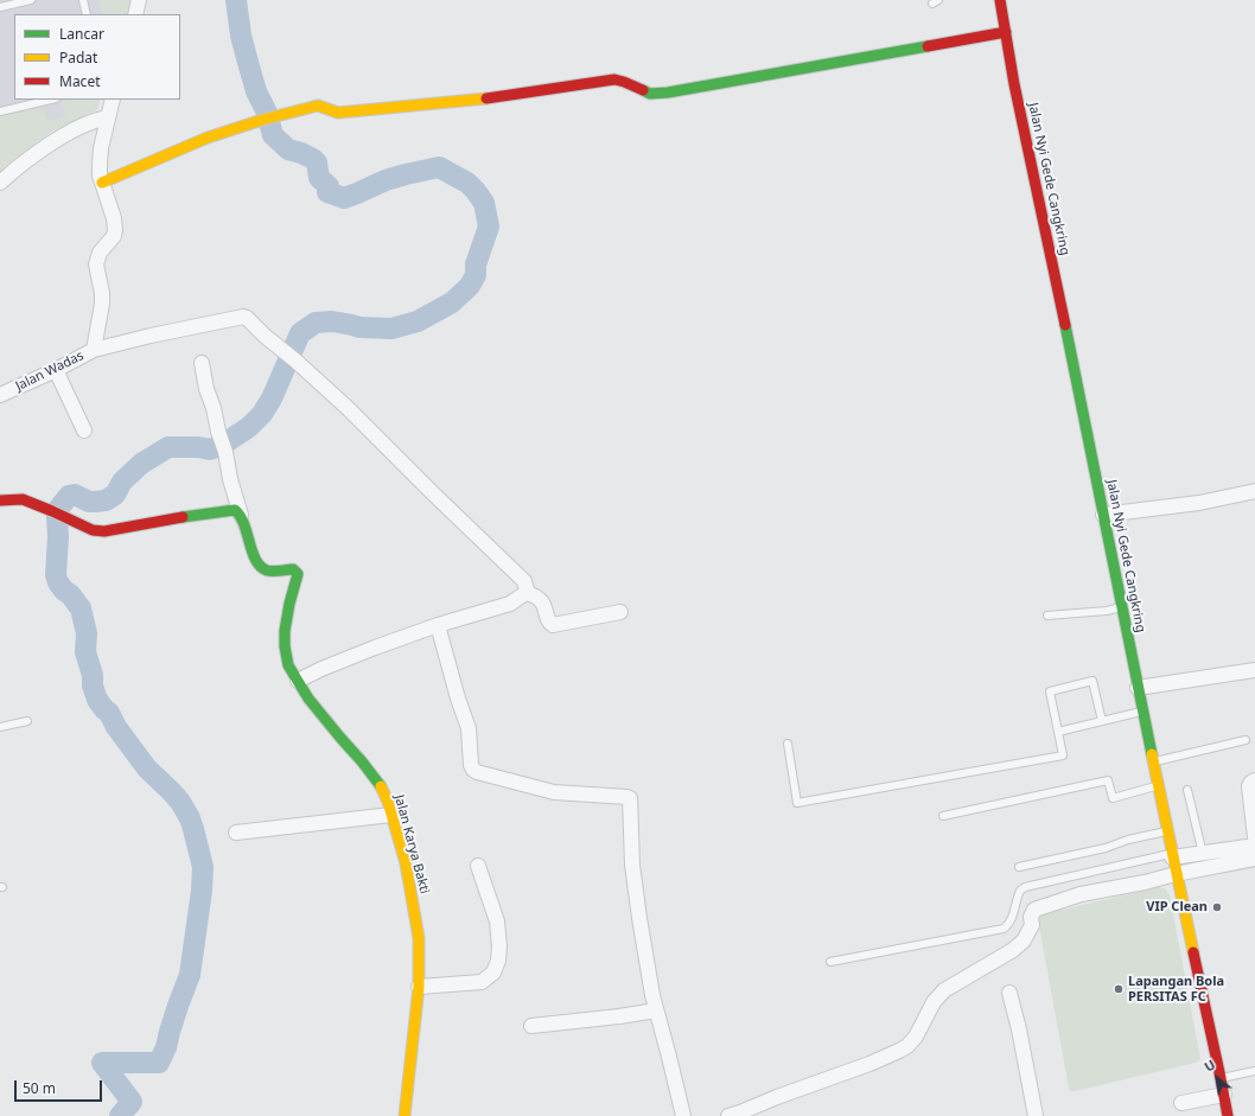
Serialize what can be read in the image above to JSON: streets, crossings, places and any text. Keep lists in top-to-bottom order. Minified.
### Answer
{"streets":{"street":["Jalan Nyi Gede Cangkring","Jalan Wadas","Jalan Karya Bakti"]},"places":["VIP Clean","Lapangan Bola PERSITAS FC"],"legend":["Lancar","Padat","Macet"],"scale_bar":"50 m","north":"top left"}
